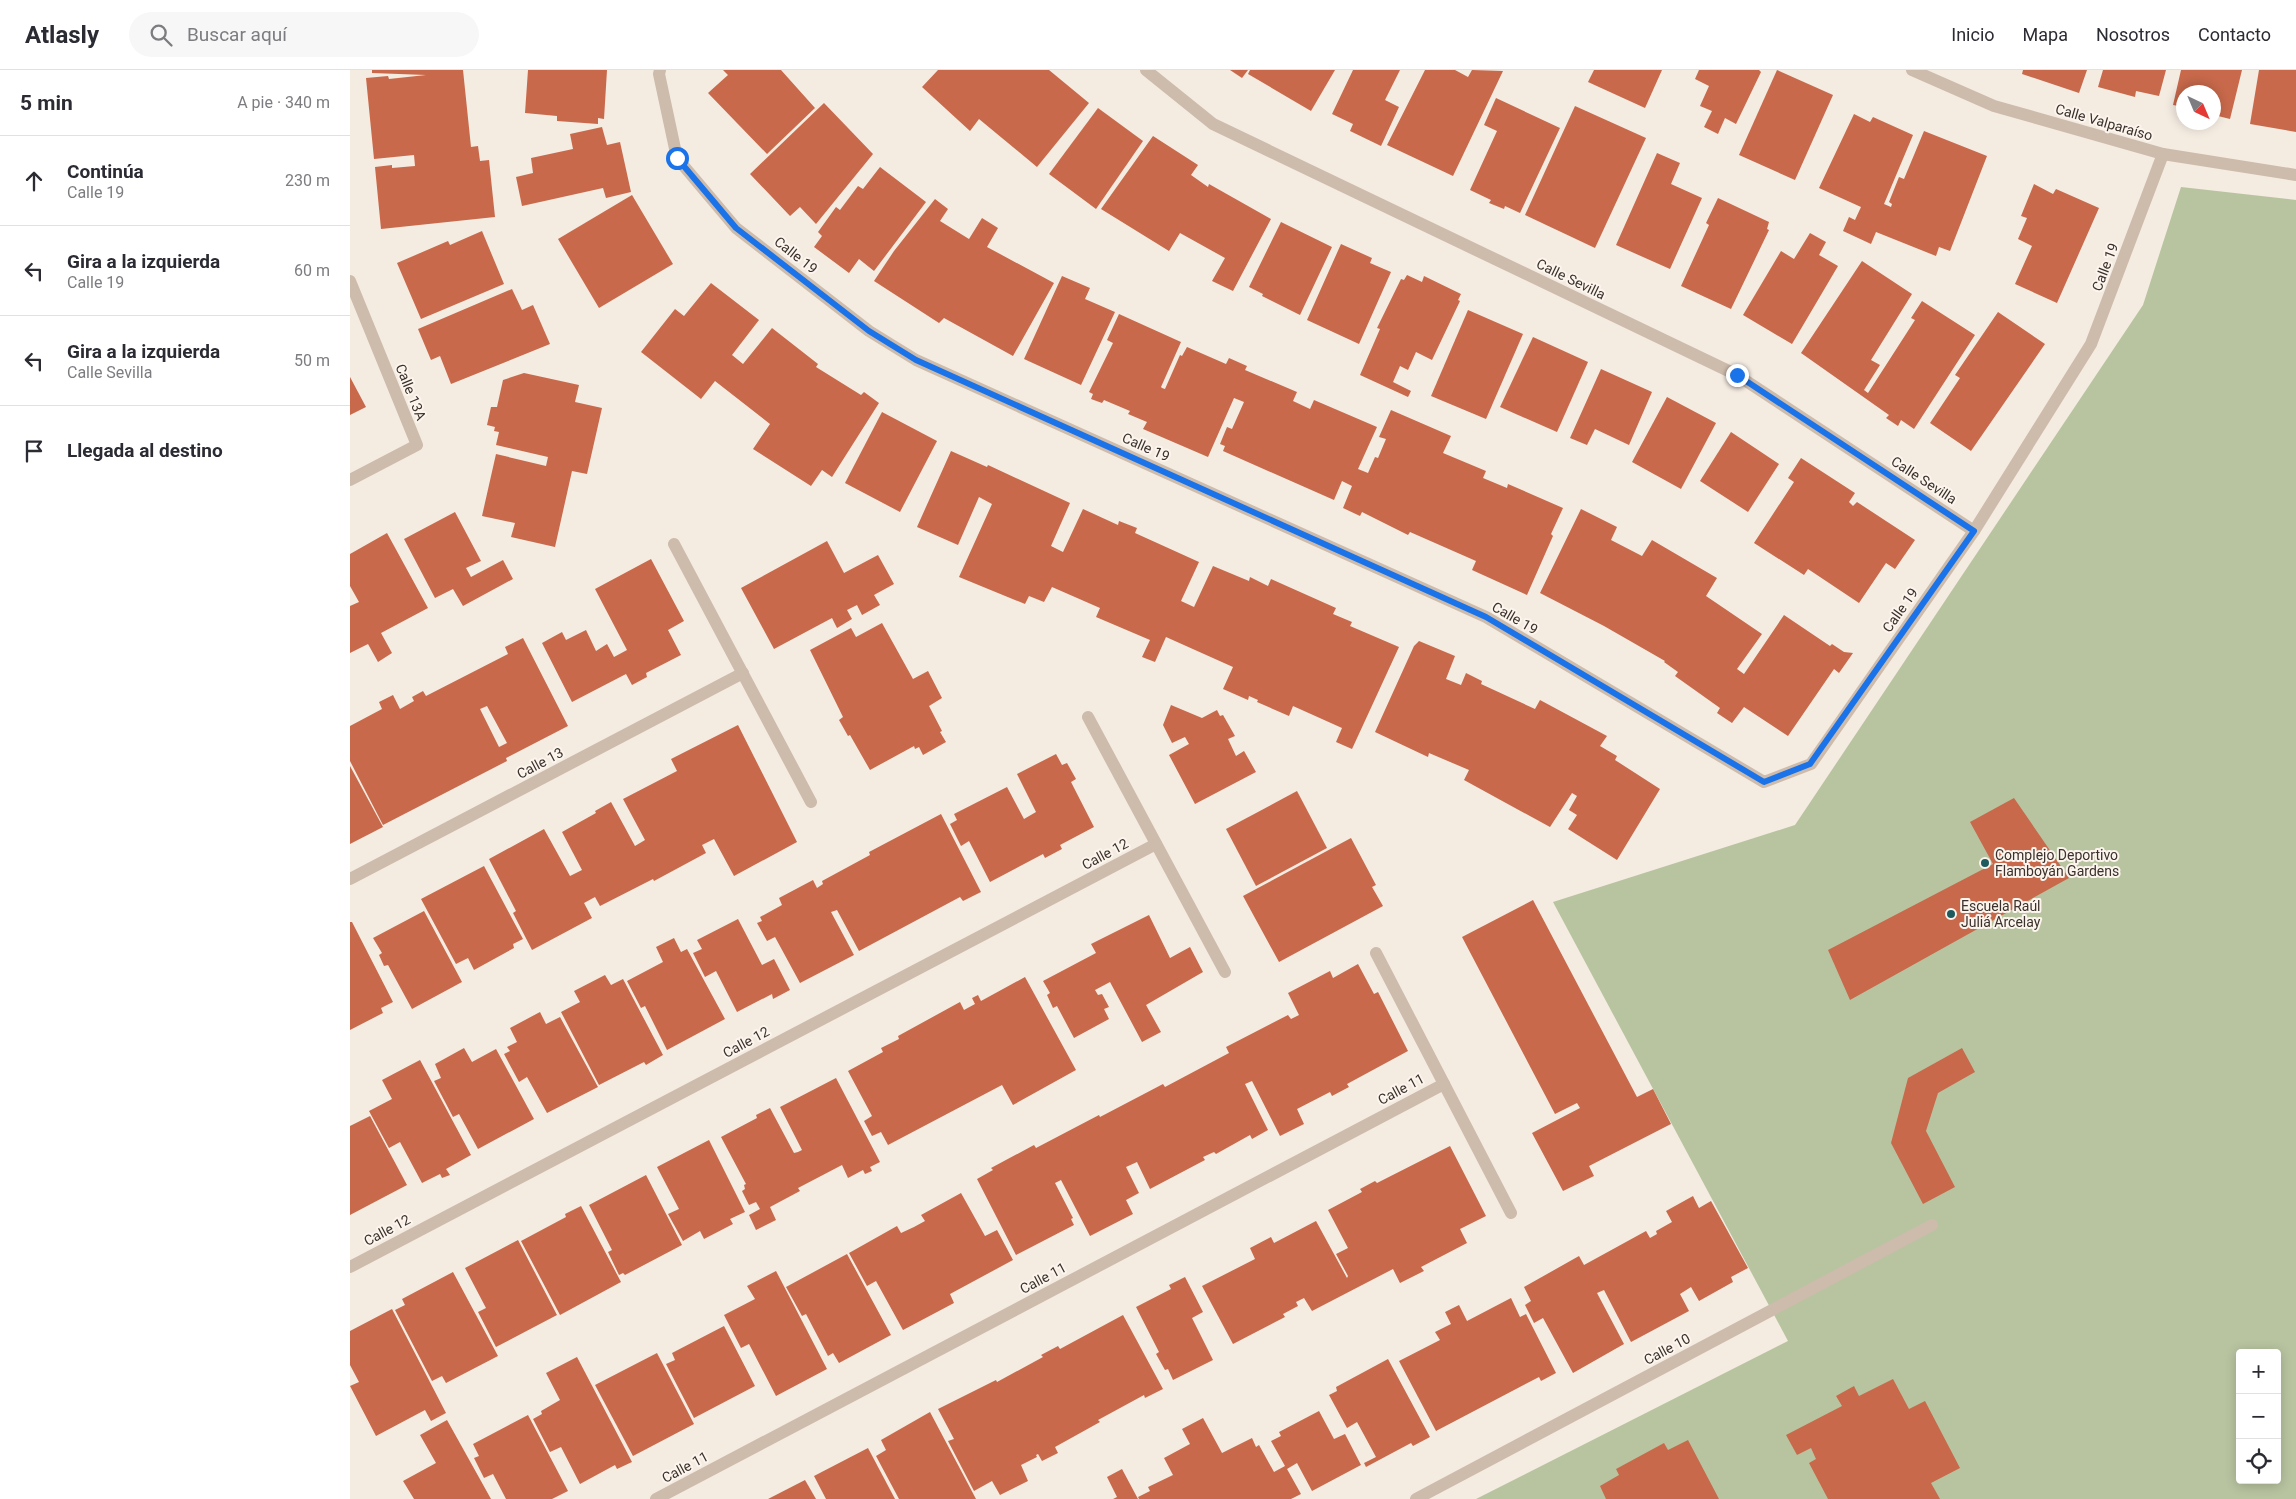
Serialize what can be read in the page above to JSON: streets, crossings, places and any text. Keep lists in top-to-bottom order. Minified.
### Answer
{"streets":{"street":["Calle Valparaíso","Calle 19","Calle Sevilla","Calle 13A","Calle 13","Calle 12","Calle 11","Calle 10"]},"crossings":[["Calle Valparaíso","Calle 19"],["Calle 19","Calle Sevilla"]],"places":["Complejo Deportivo Flamboyán Gardens","Escuela Raúl Juliá Arcelay"],"north":"bottom right","page":{"header":"Atlasly","search":"Buscar aquí","nav":["Inicio","Mapa","Nosotros","Contacto"],"heading":["5 min","A pie · 340 m"],"list":[["Continúa","Calle 19","230 m"],["Gira a la izquierda","Calle 19","60 m"],["Gira a la izquierda","Calle Sevilla","50 m"],"Llegada al destino"],"map_buttons":["+","−"]}}
